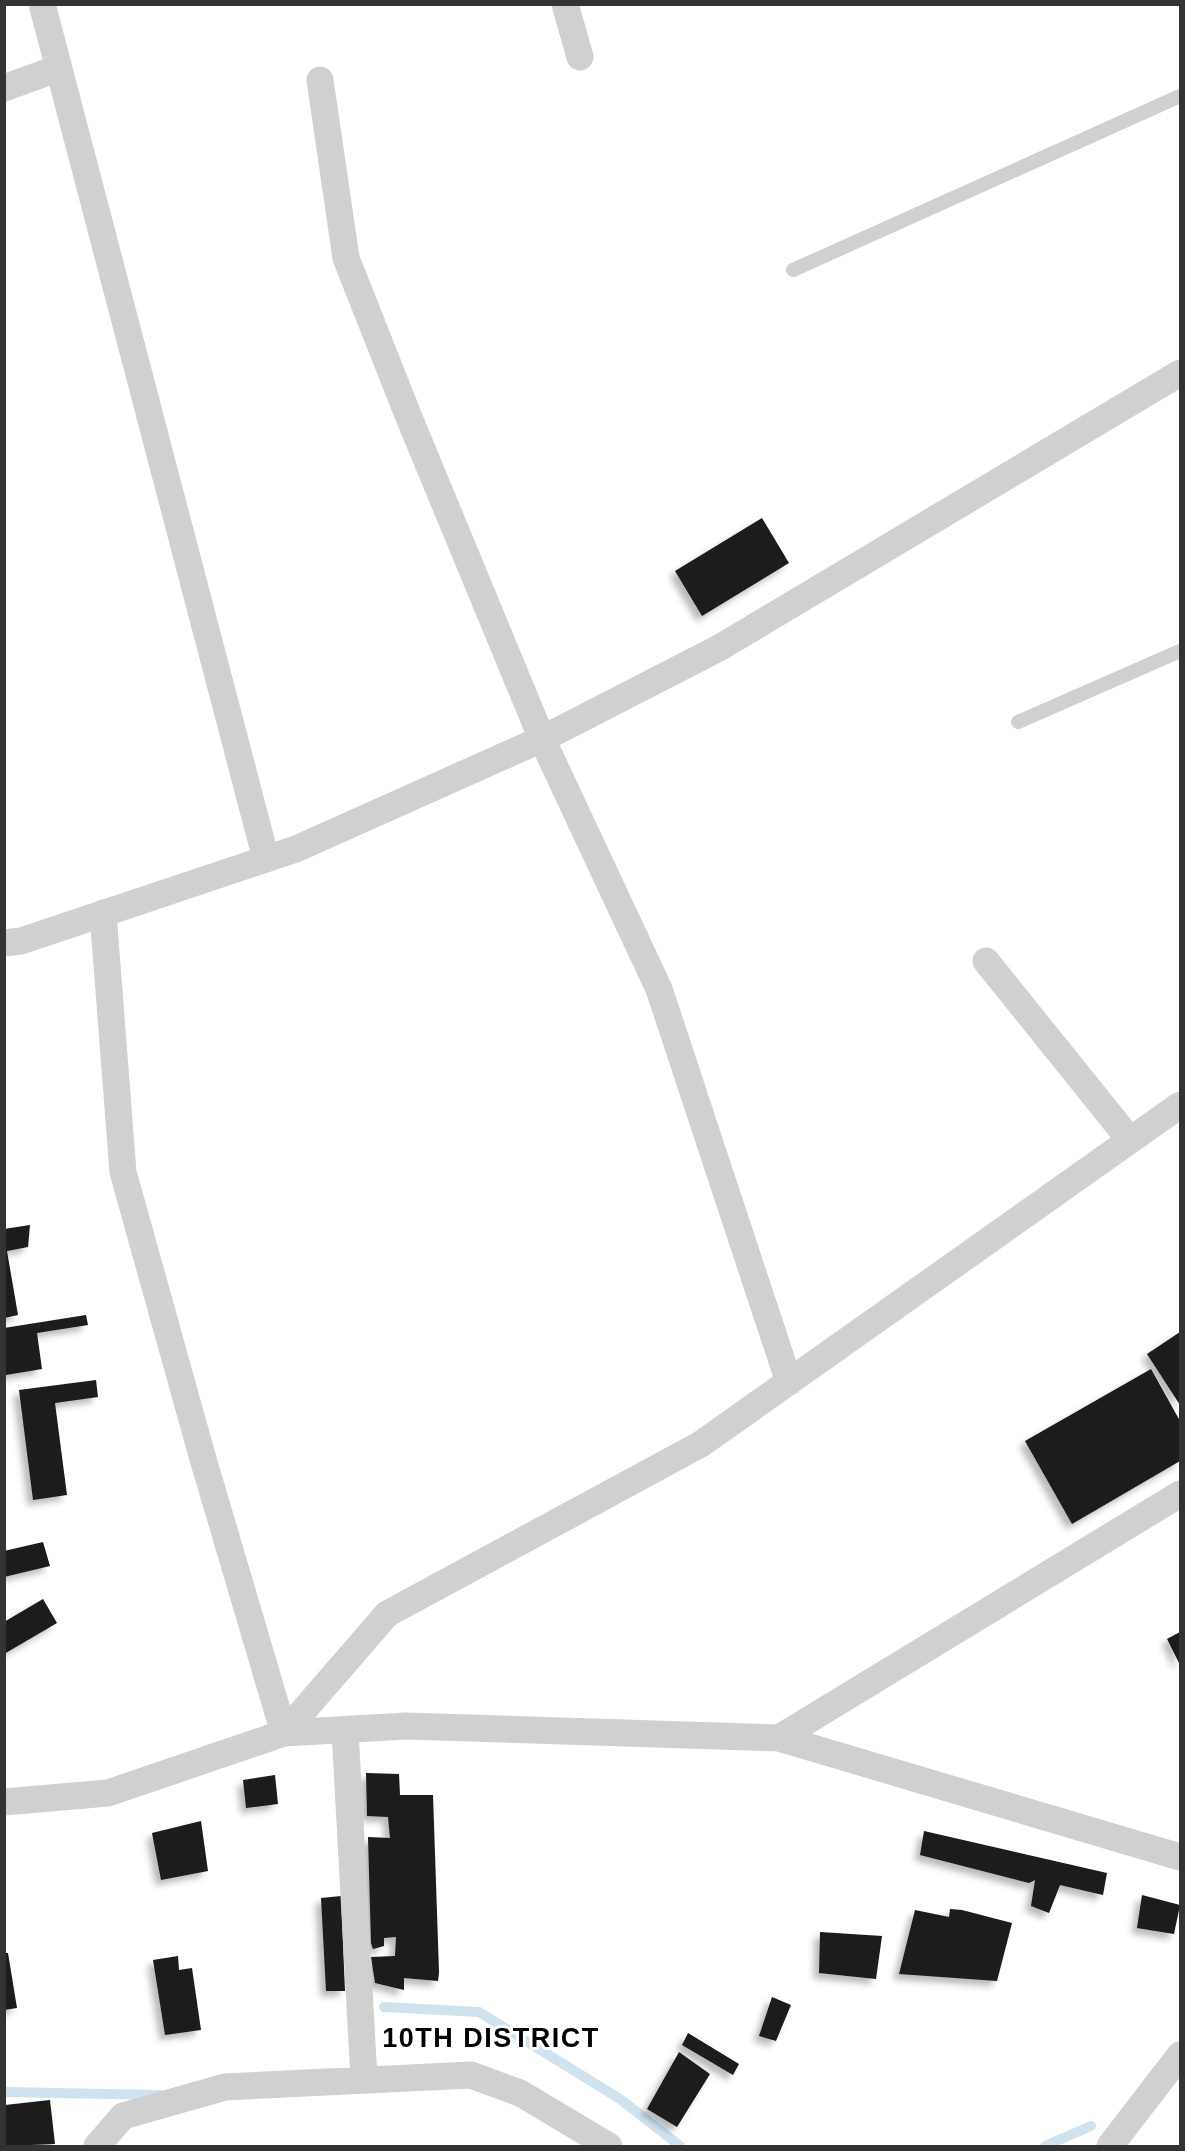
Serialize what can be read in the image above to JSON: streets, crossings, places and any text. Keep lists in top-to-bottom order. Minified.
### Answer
{"districts":["10TH DISTRICT"]}
